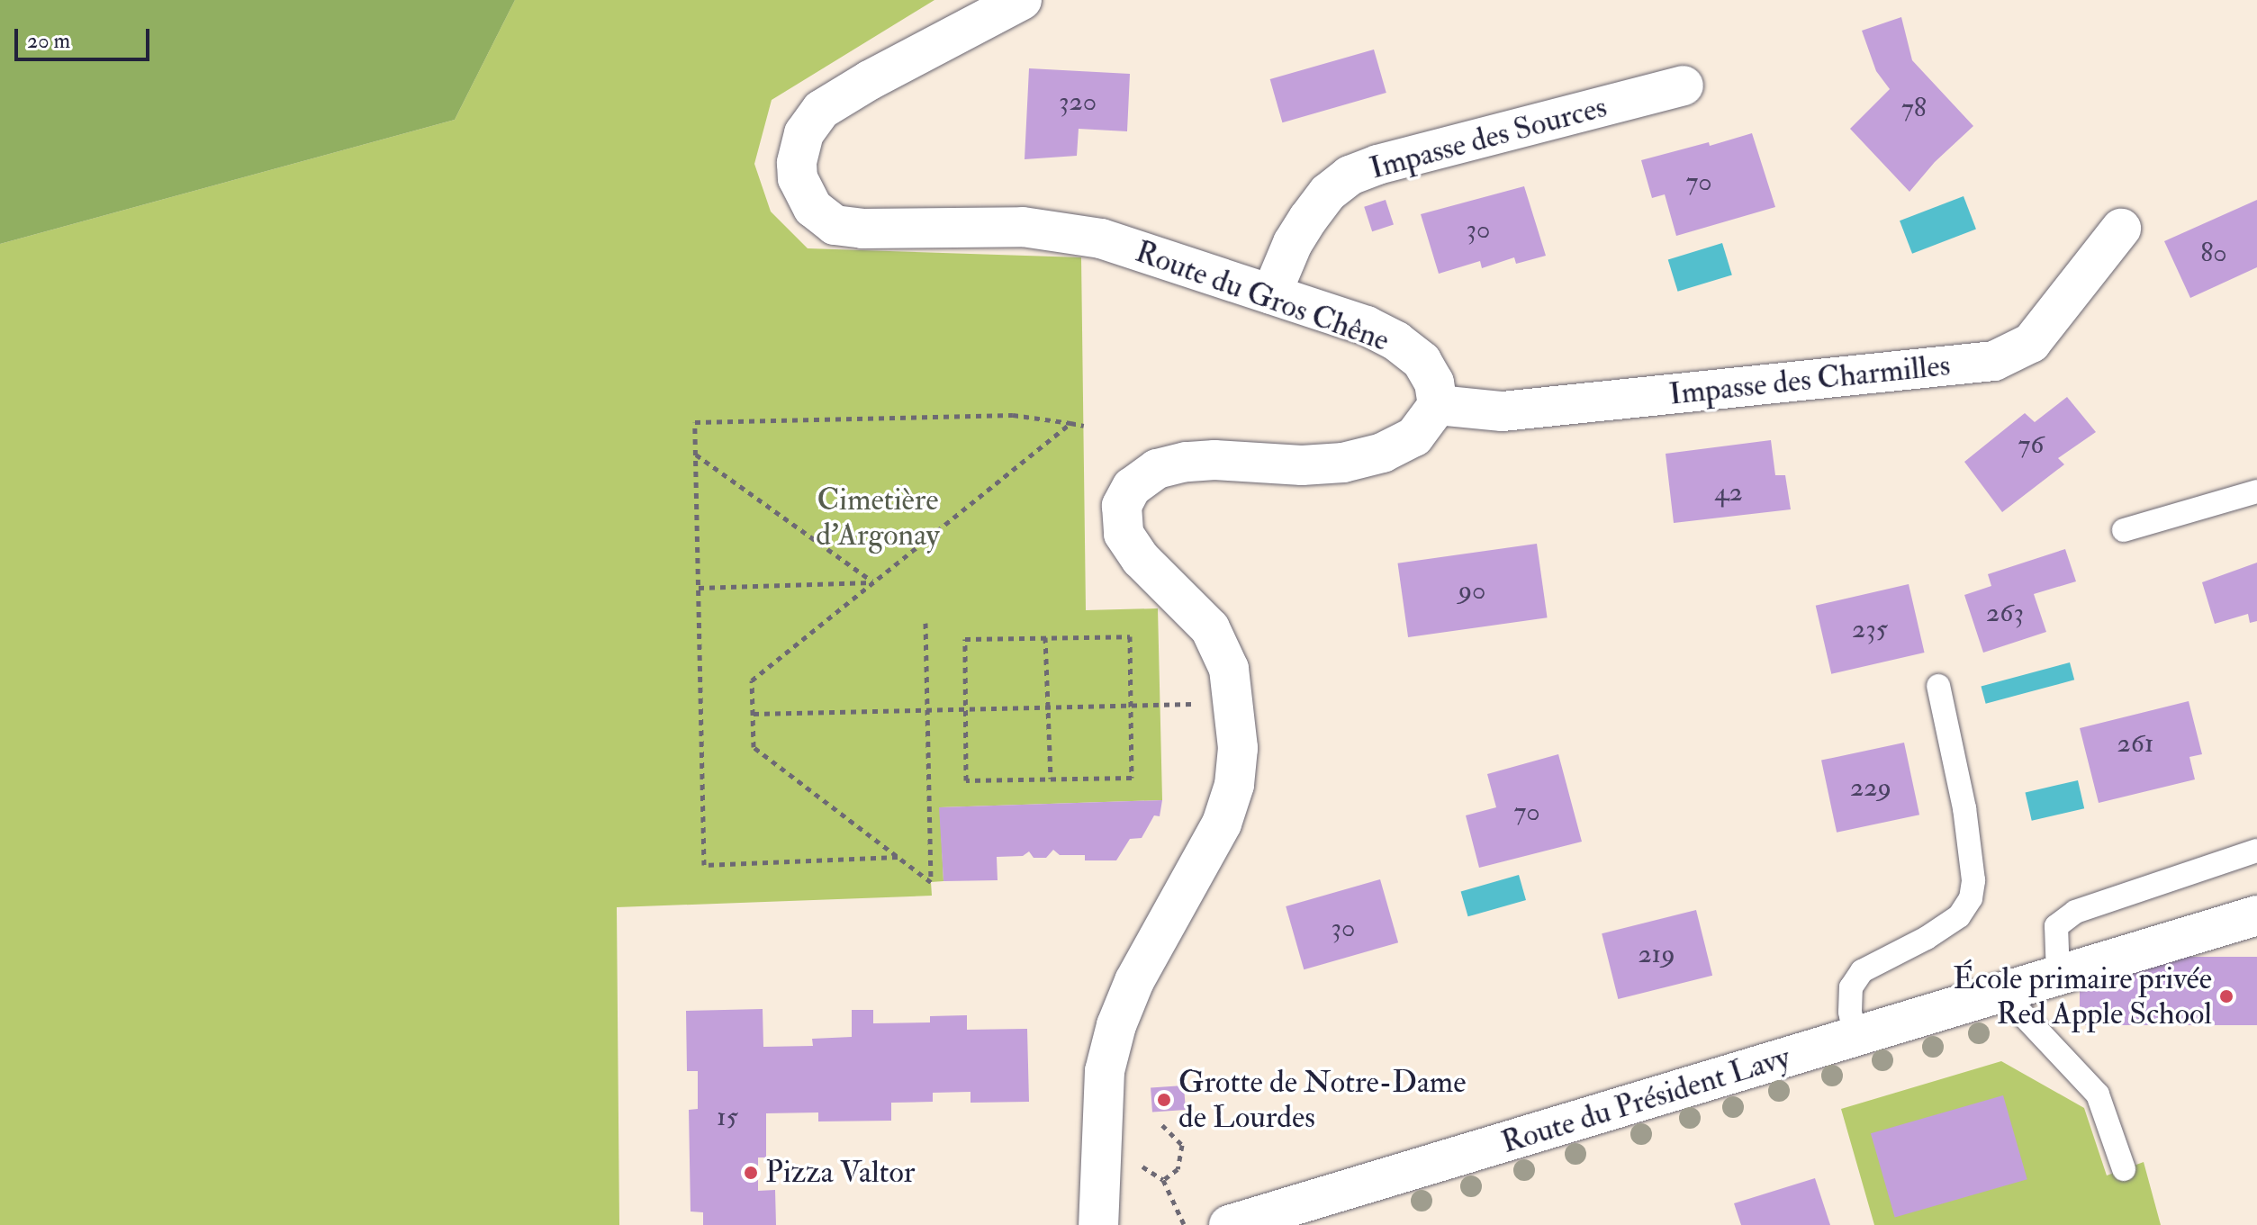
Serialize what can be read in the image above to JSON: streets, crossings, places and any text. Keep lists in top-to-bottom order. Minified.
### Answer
{"streets":{"street":["Impasse des Sources","Route du Gros Chêne","Impasse des Charmilles","Route du Président Lavy"]},"crossings":[["Impasse des Sources","Route du Gros Chêne"],["Route du Gros Chêne","Impasse des Charmilles"]],"parks":["Cimetière d'Argonay"],"places":["École primaire privée Red Apple School","Grotte de Notre-Dame de Lourdes","Pizza Valtor"],"house_numbers":["320","78","70","30","80","76","42","90","263","235","261","229","70","30","219","15"],"scale_bar":"20 m"}
